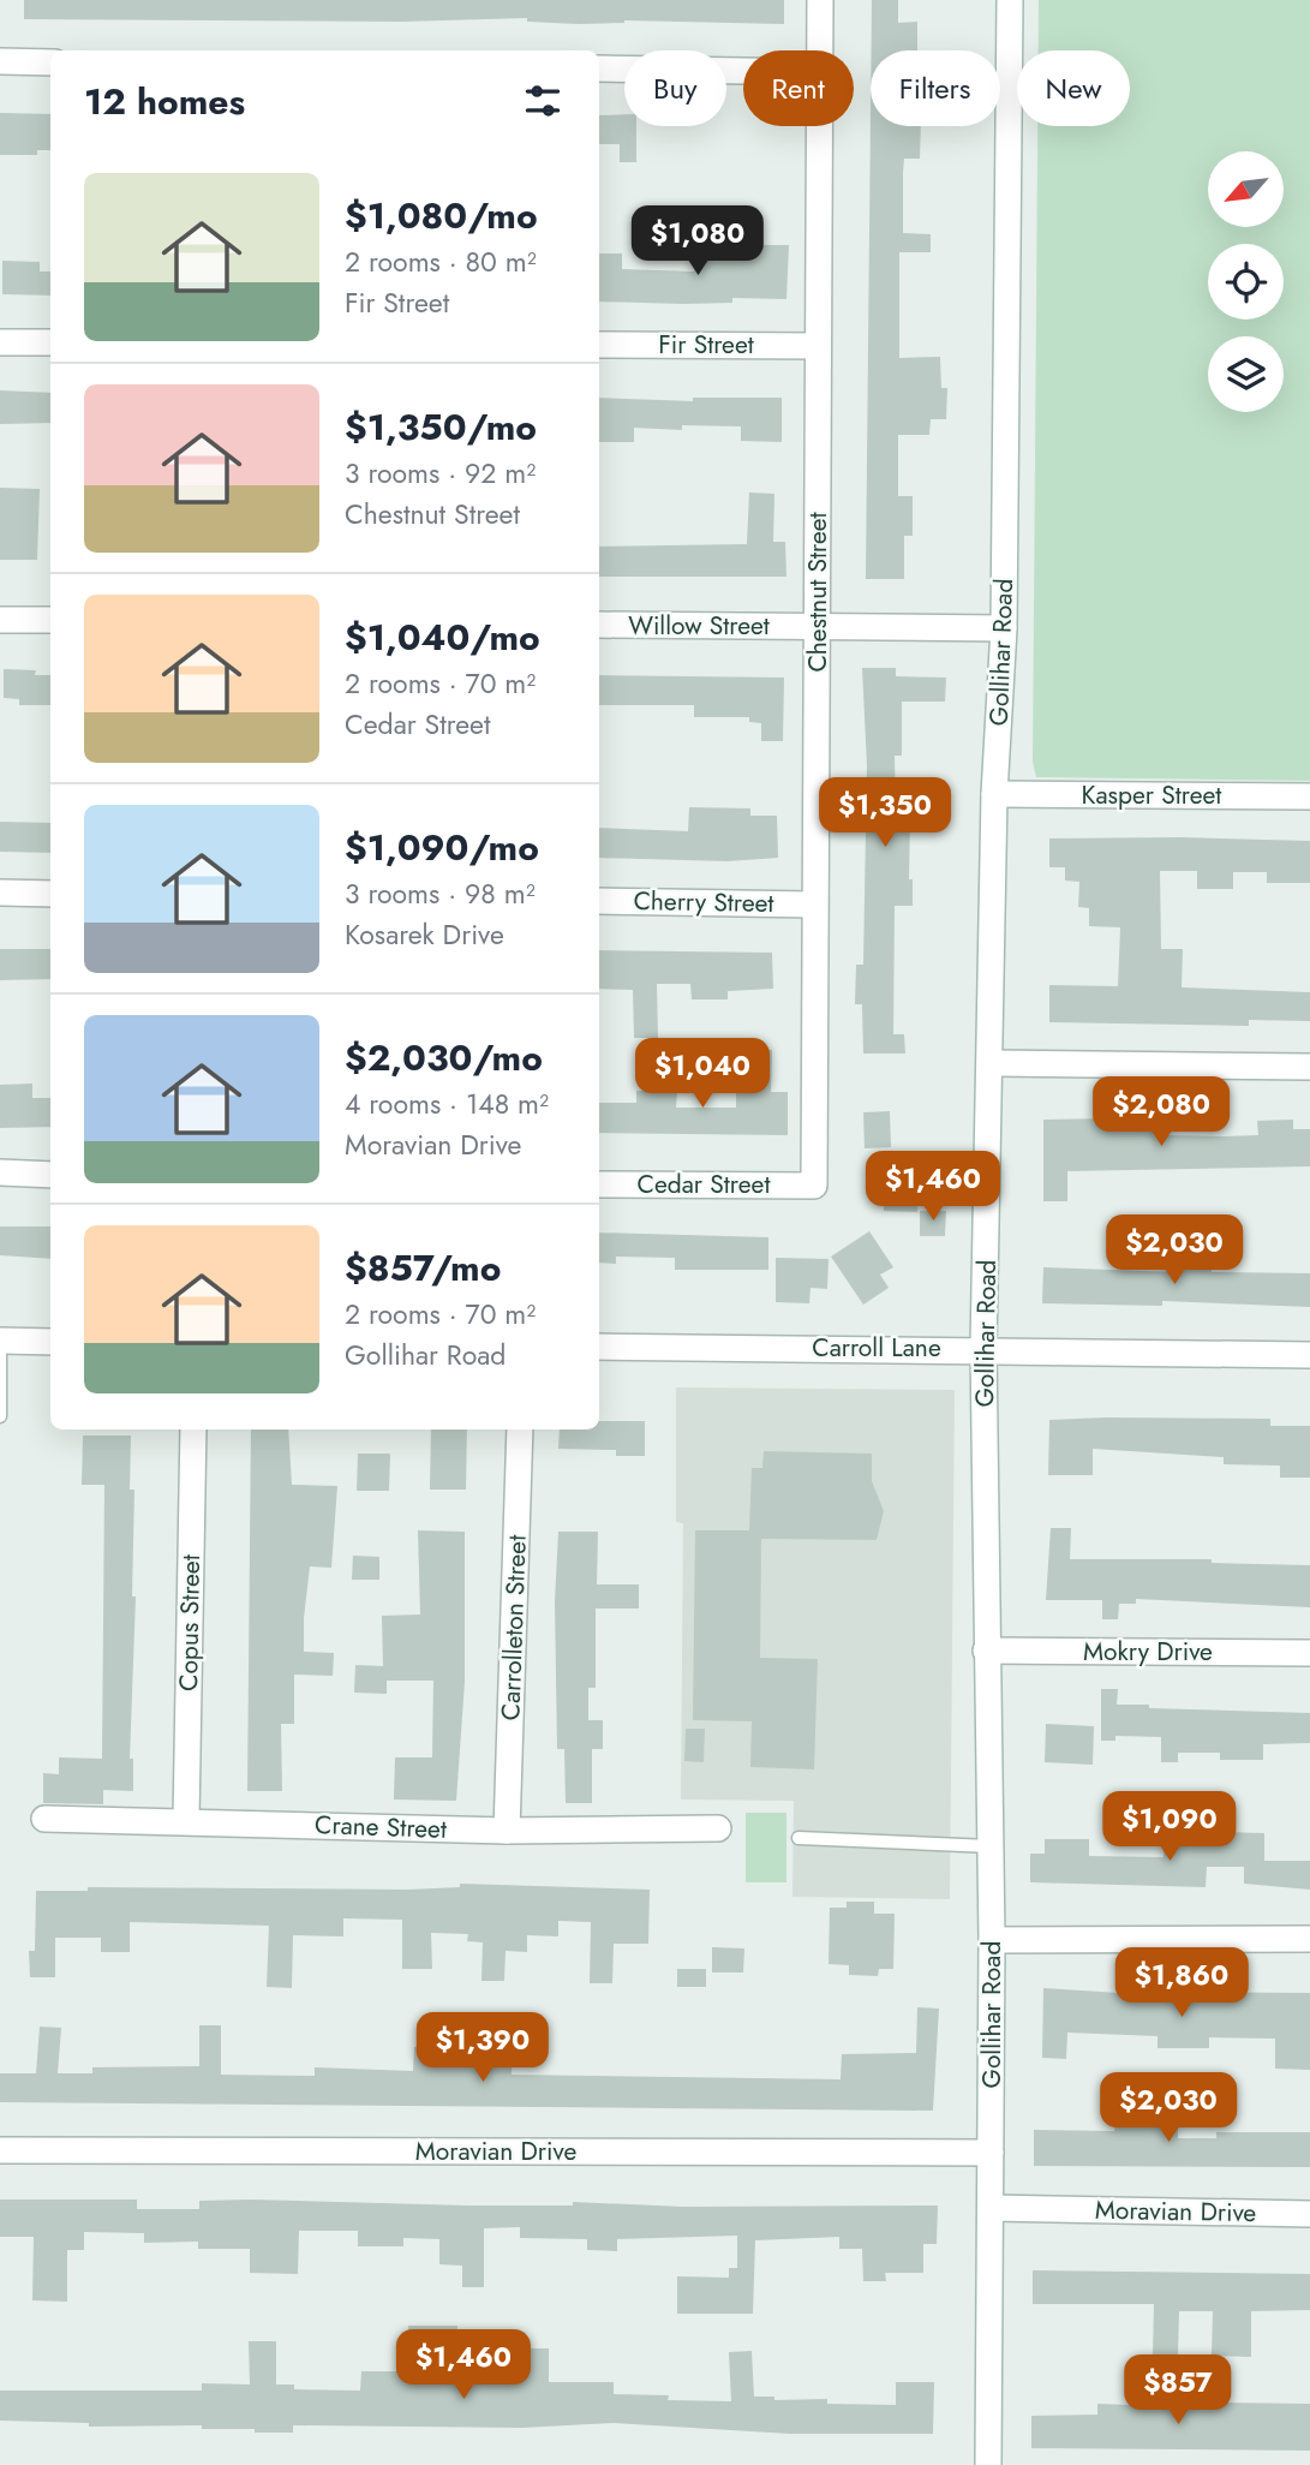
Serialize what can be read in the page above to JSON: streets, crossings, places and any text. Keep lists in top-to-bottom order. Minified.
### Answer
{"streets":{"street":["Fir Street","Chestnut Street","Willow Street","Gollihar Road","Kasper Street","Cherry Street","Cedar Street","Carroll Lane","Copus Street","Carrolleton Street","Mokry Drive","Crane Street","Moravian Drive"]},"crossings":[["Fir Street","Chestnut Street"],["Chestnut Street","Willow Street"],["Chestnut Street","Cherry Street"],["Chestnut Street","Cedar Street"],["Willow Street","Gollihar Road"],["Gollihar Road","Kasper Street"],["Gollihar Road","Carroll Lane"],["Gollihar Road","Mokry Drive"],["Gollihar Road","Moravian Drive"],["Copus Street","Crane Street"],["Carrolleton Street","Crane Street"]],"north":"bottom left","page":{"chip":["Buy","Rent","Filters","New"],"heading":"12 homes","list":[{"name":"$1,080/mo","note":"2 rooms · 80 m² · Fir Street"},{"name":"$1,350/mo","note":"3 rooms · 92 m² · Chestnut Street"},{"name":"$1,040/mo","note":"2 rooms · 70 m² · Cedar Street"},{"name":"$1,090/mo","note":"3 rooms · 98 m² · Kosarek Drive"},{"name":"$2,030/mo","note":"4 rooms · 148 m² · Moravian Drive"},{"name":"$857/mo","note":"2 rooms · 70 m² · Gollihar Road"}],"price":["$1,080","$1,350","$1,040","$2,080","$1,460","$2,030","$1,090","$1,860","$1,390","$2,030","$1,460","$857"]}}
